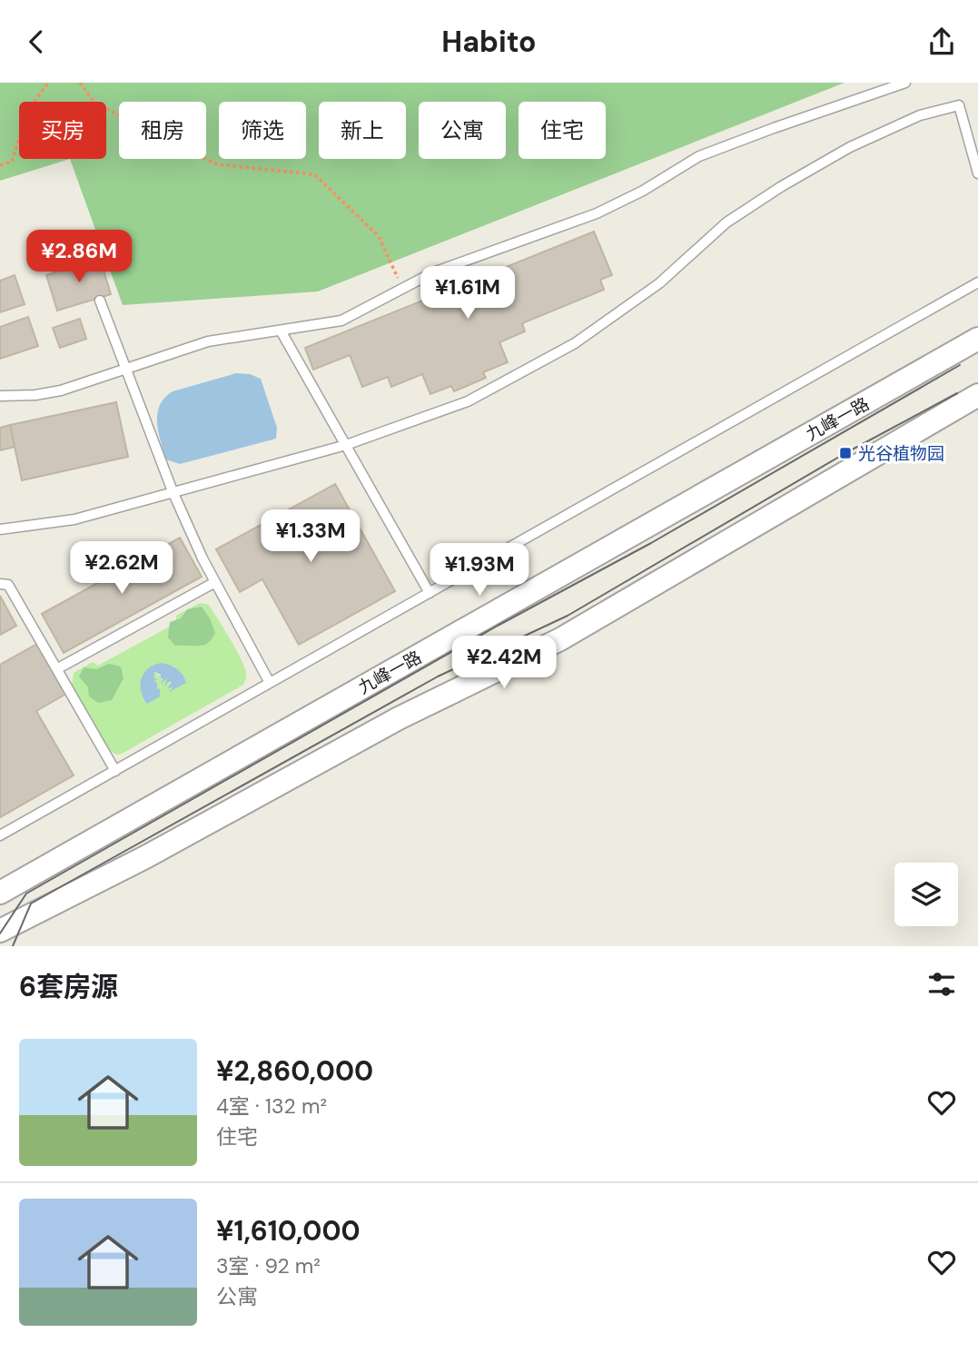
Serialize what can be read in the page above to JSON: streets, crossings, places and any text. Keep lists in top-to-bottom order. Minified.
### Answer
{"streets":{"street":["九峰一路"]},"places":{"transit":["光谷植物园"]},"page":{"header":"Habito","chip":["买房","租房","筛选","新上","公寓","住宅"],"price":["¥2.86M","¥1.61M","¥1.33M","¥2.62M","¥1.93M","¥2.42M"],"heading":"6套房源","list":[{"name":"¥2,860,000","note":"4室 · 132 m² · 住宅"},{"name":"¥1,610,000","note":"3室 · 92 m² · 公寓"}]}}
